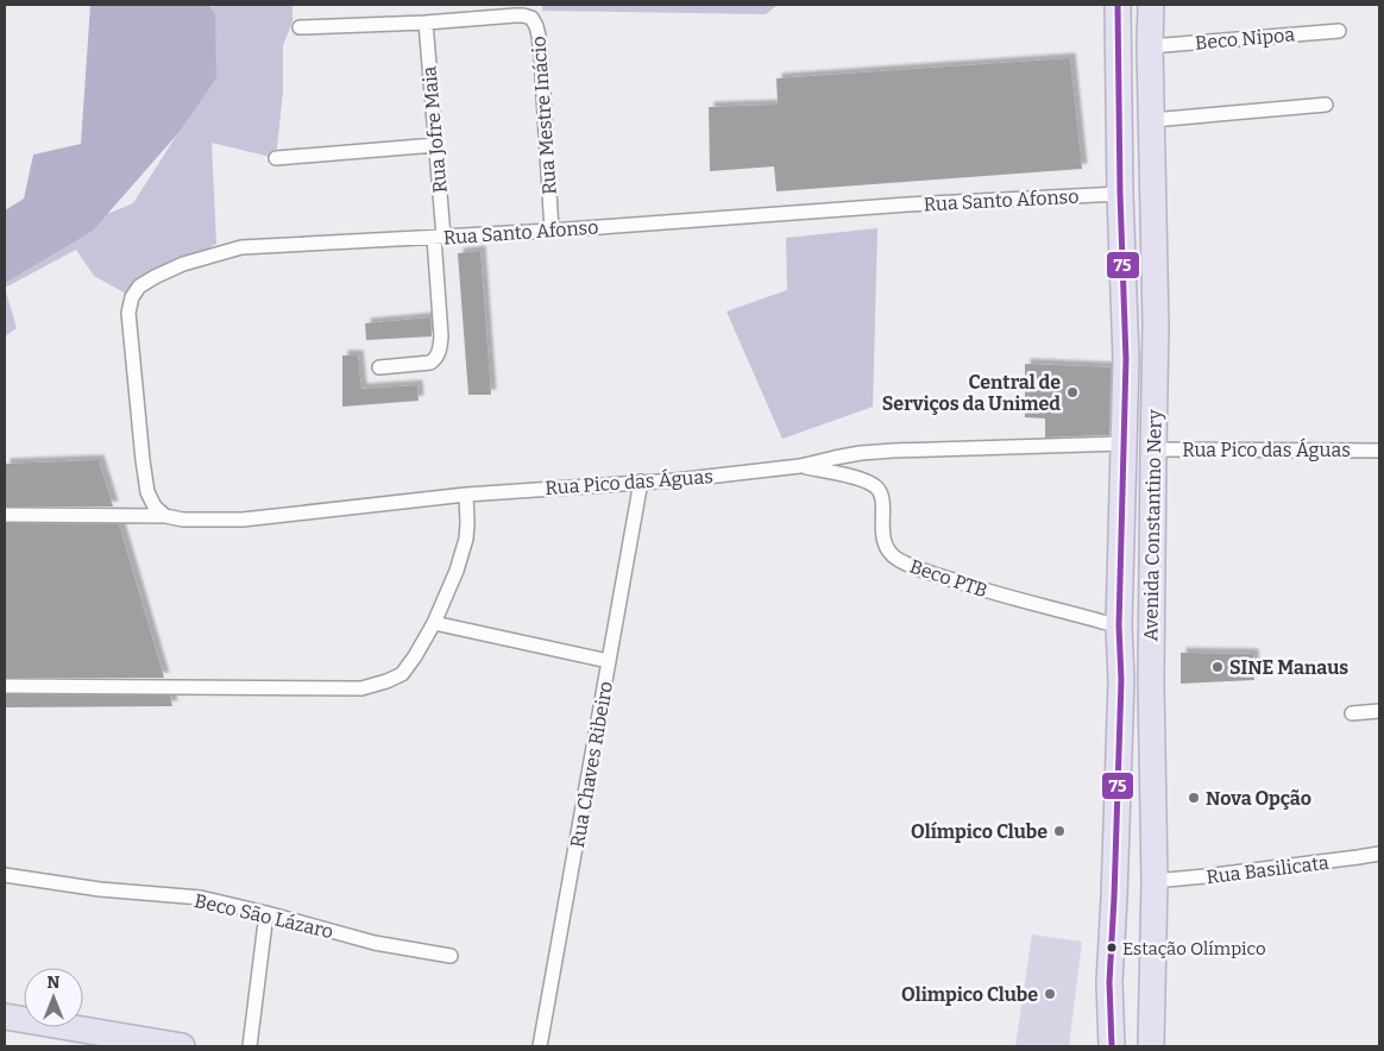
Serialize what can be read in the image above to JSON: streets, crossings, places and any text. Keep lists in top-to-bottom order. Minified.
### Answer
{"streets":{"highway":["Avenida Constantino Nery"],"street":["Beco Nipoa","Rua Mestre Inácio","Rua Jofre Maia","Rua Santo Afonso","Rua Pico das Águas","Beco PTB","Rua Chaves Ribeiro","Rua Basilicata","Beco São Lázaro"]},"crossings":[["Beco Nipoa","Avenida Constantino Nery"],["Rua Mestre Inácio","Rua Jofre Maia"],["Rua Mestre Inácio","Rua Santo Afonso"],["Rua Jofre Maia","Rua Santo Afonso"],["Rua Santo Afonso","Rua Pico das Águas"],["Rua Santo Afonso","Avenida Constantino Nery"],["Rua Pico das Águas","Avenida Constantino Nery"],["Rua Pico das Águas","Beco PTB"],["Rua Pico das Águas","Rua Chaves Ribeiro"],["Avenida Constantino Nery","Beco PTB"],["Avenida Constantino Nery","Rua Basilicata"]],"places":["Central de Serviços da Unimed","SINE Manaus","Nova Opção","Olímpico Clube","Estação Olímpico","Olimpico Clube"],"lines":["transit line 75"],"north":"top"}
